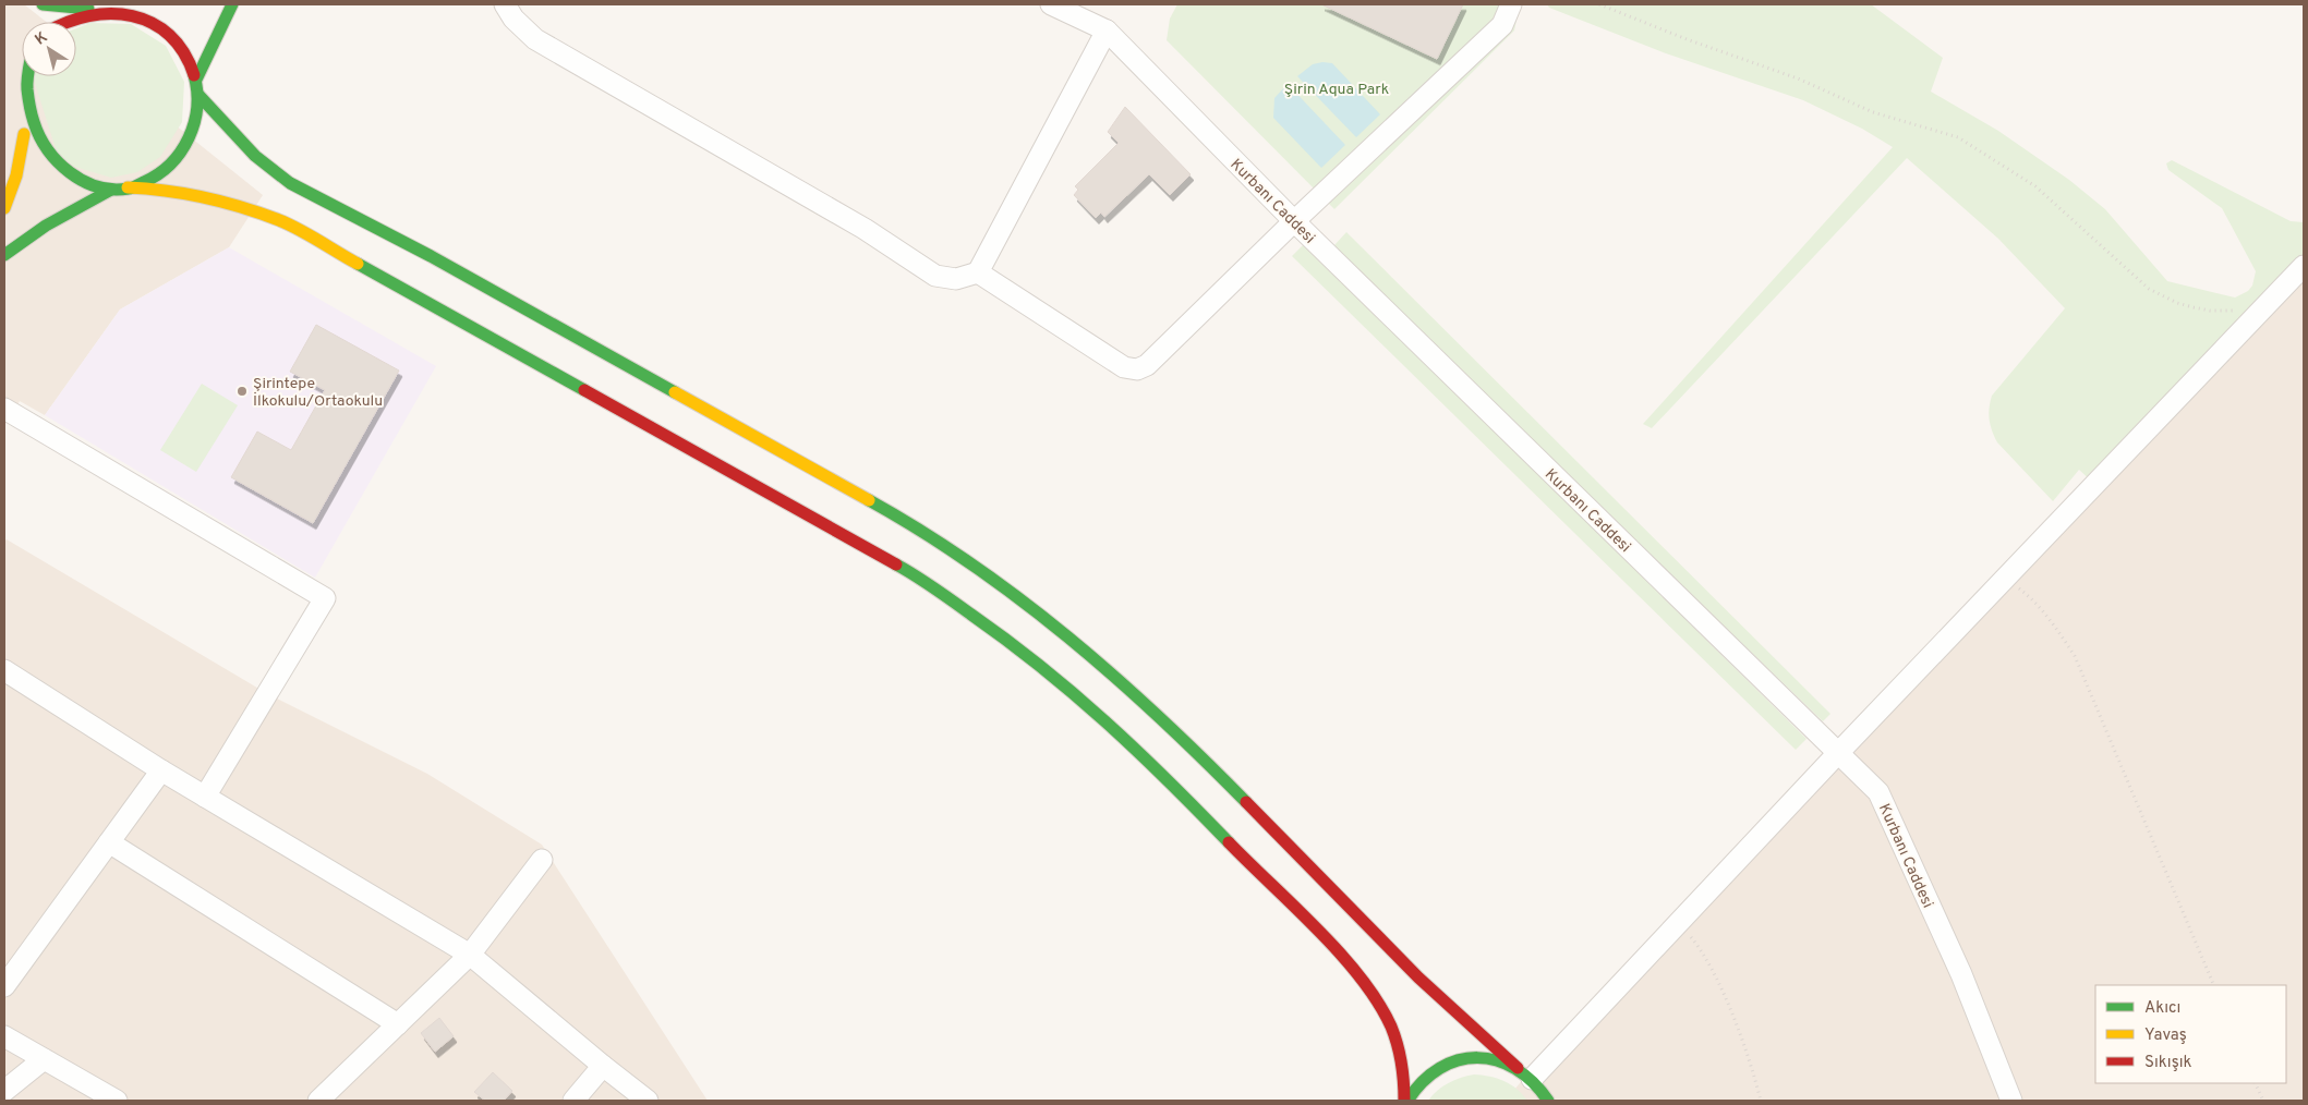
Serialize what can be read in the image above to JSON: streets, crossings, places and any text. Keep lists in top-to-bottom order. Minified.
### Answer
{"streets":{"street":["Kurbanı Caddesi"]},"parks":["Şirin Aqua Park"],"places":["Şirintepe İlkokulu/Ortaokulu"],"legend":["Akıcı","Yavaş","Sıkışık"],"north":"top left"}
